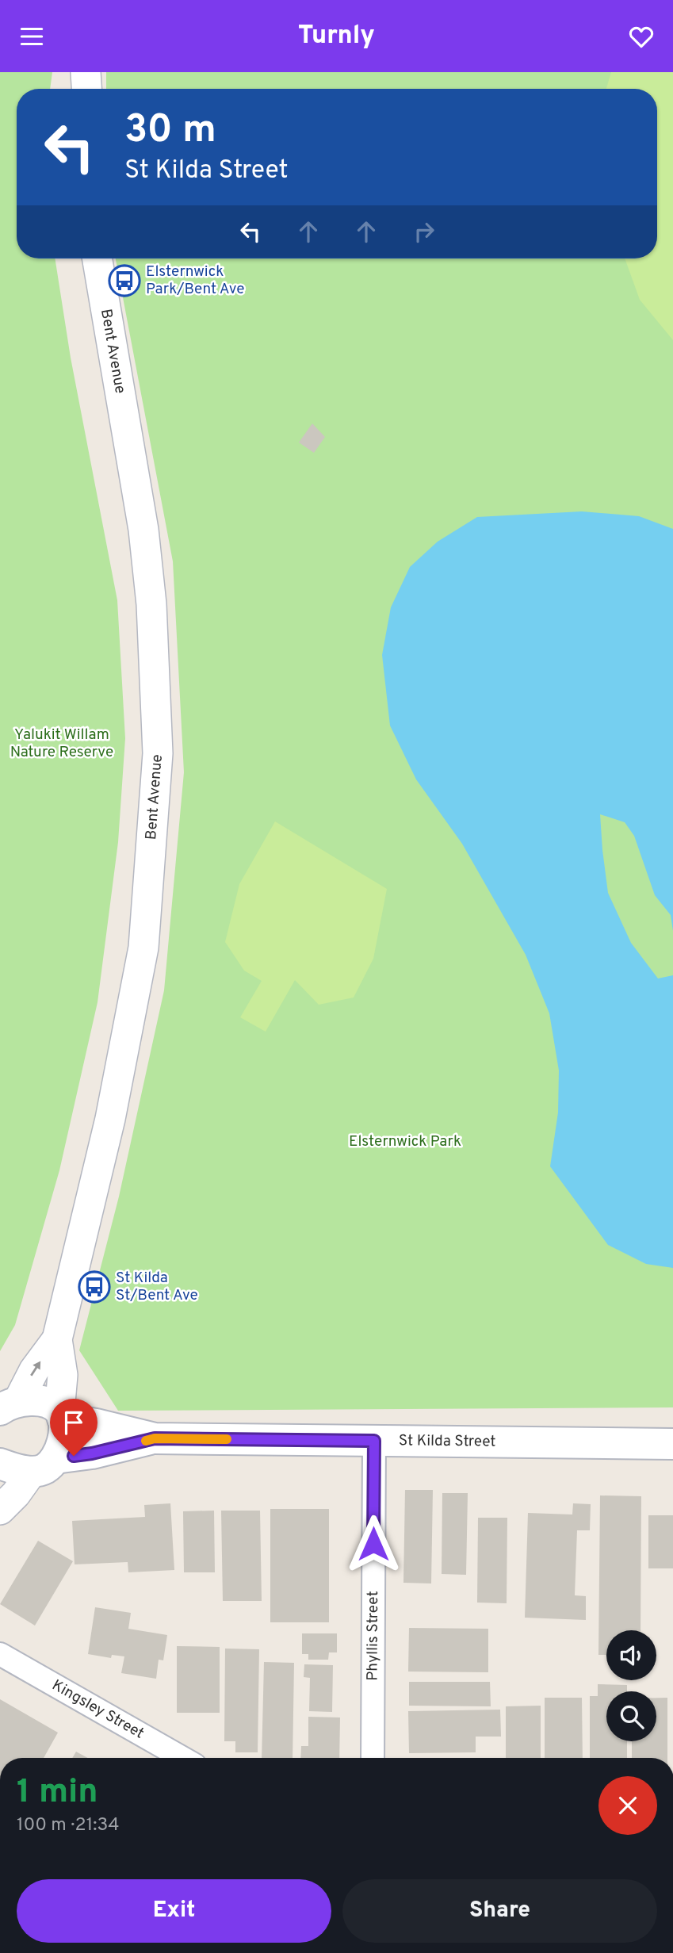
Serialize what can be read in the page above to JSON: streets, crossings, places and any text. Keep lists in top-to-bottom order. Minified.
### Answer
{"streets":{"main road":["St Kilda Street"],"street":["Bent Avenue","Phyllis Street","Kingsley Street"]},"crossings":[["Bent Avenue","St Kilda Street"],["St Kilda Street","Phyllis Street"]],"parks":["Yalukit Willam Nature Reserve","Elsternwick Park"],"places":{"bus stop":["Elsternwick Park/Bent Ave","St Kilda St/Bent Ave"]},"page":{"header":"Turnly","turn":["30 m","St Kilda Street"],"heading":["1 min","100 m · 21:34"],"buttons":["Exit","Share"]}}
